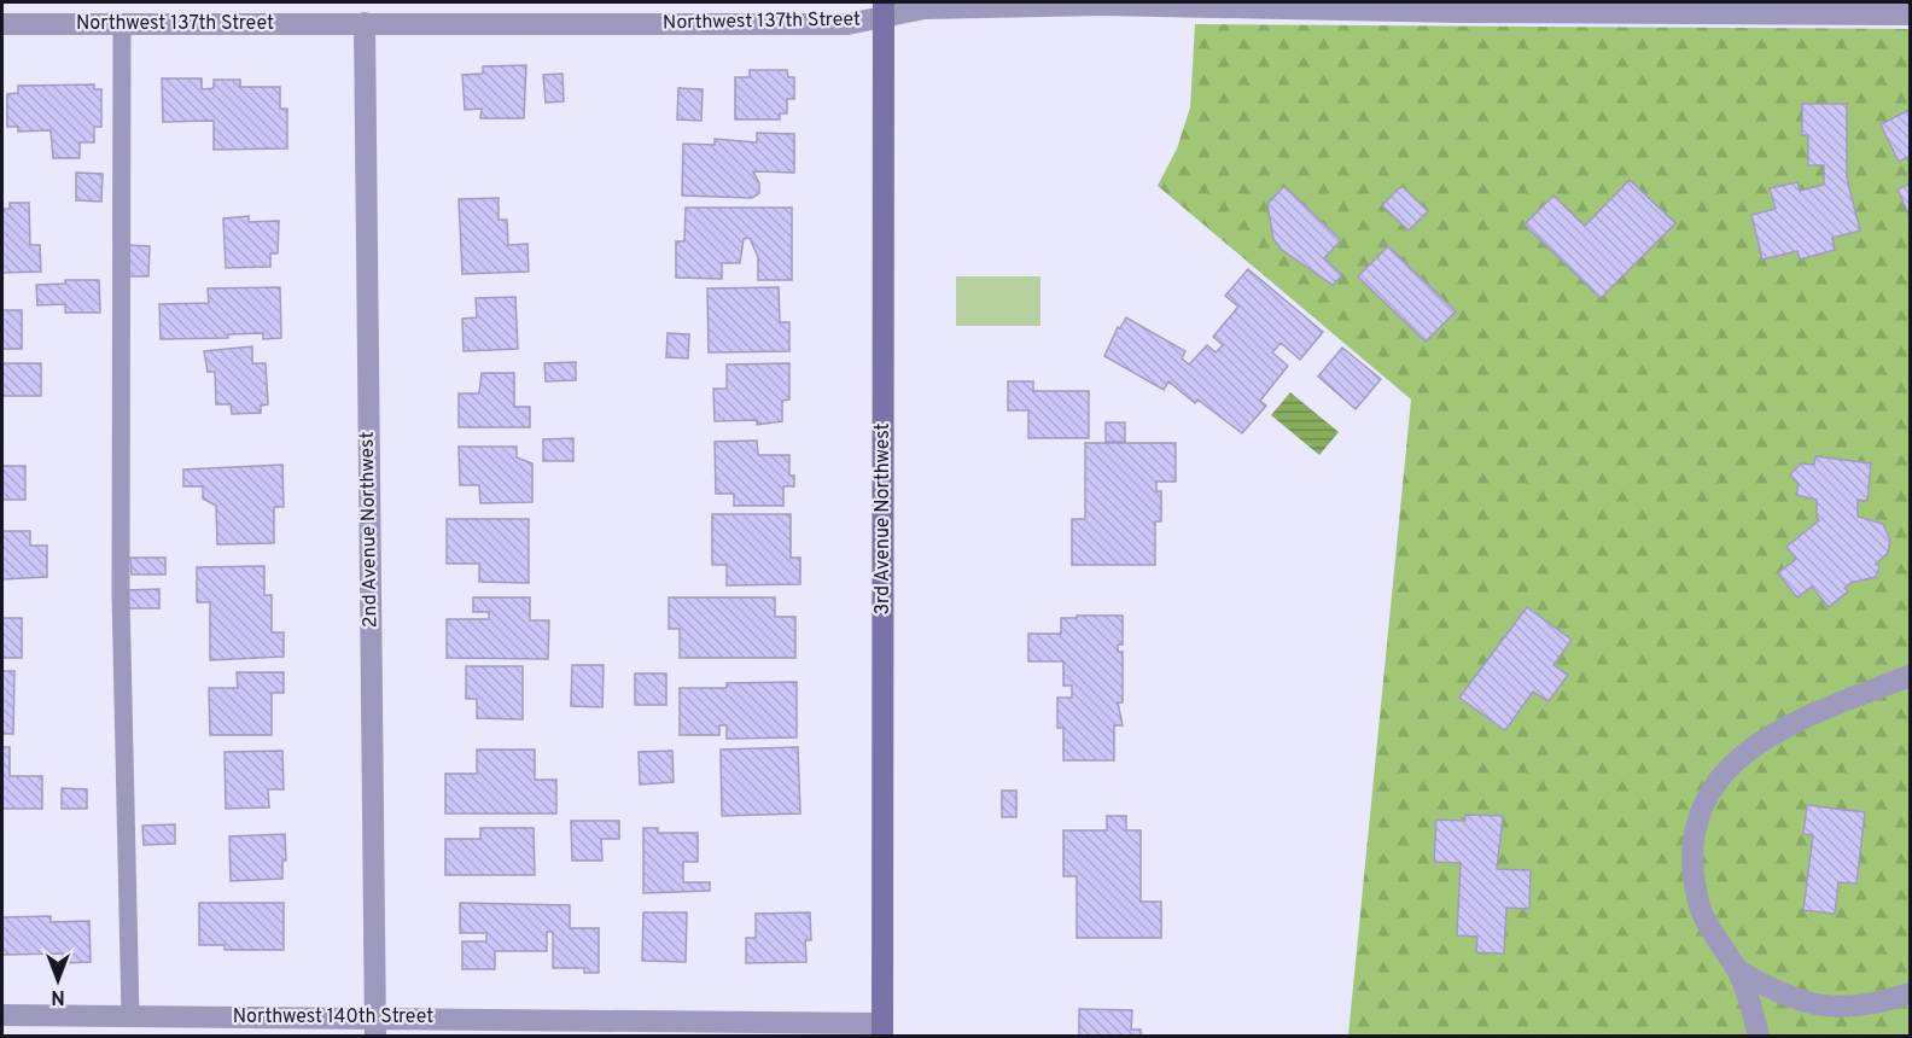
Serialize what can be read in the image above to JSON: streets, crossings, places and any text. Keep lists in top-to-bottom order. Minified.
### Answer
{"streets":{"street":["Northwest 137th Street","3rd Avenue Northwest","2nd Avenue Northwest","Northwest 140th Street"]},"crossings":[["Northwest 137th Street","3rd Avenue Northwest"],["Northwest 137th Street","2nd Avenue Northwest"],["3rd Avenue Northwest","Northwest 140th Street"],["2nd Avenue Northwest","Northwest 140th Street"]],"north":"bottom"}
